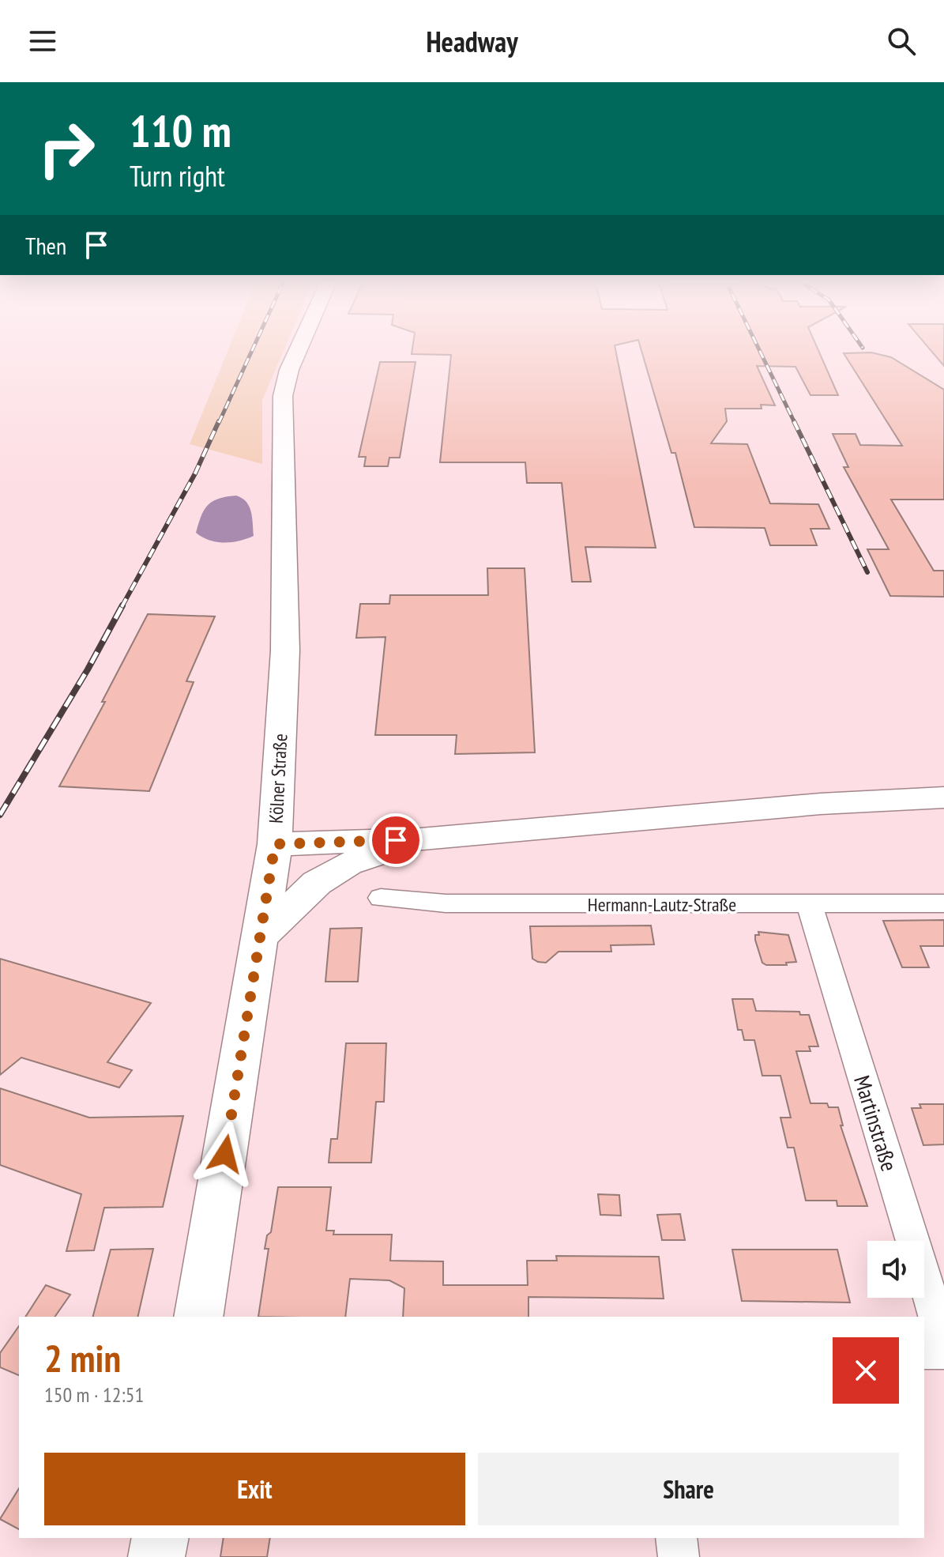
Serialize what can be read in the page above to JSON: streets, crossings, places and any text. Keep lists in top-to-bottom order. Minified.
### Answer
{"streets":{"main road":["Kölner Straße"],"street":["Hermann-Lautz-Straße","Martinstraße"]},"crossings":[["Hermann-Lautz-Straße","Martinstraße"]],"page":{"header":"Headway","turn":["110 m","Turn right"],"then":"Then","heading":["2 min","150 m · 12:51"],"buttons":["Exit","Share"]}}
